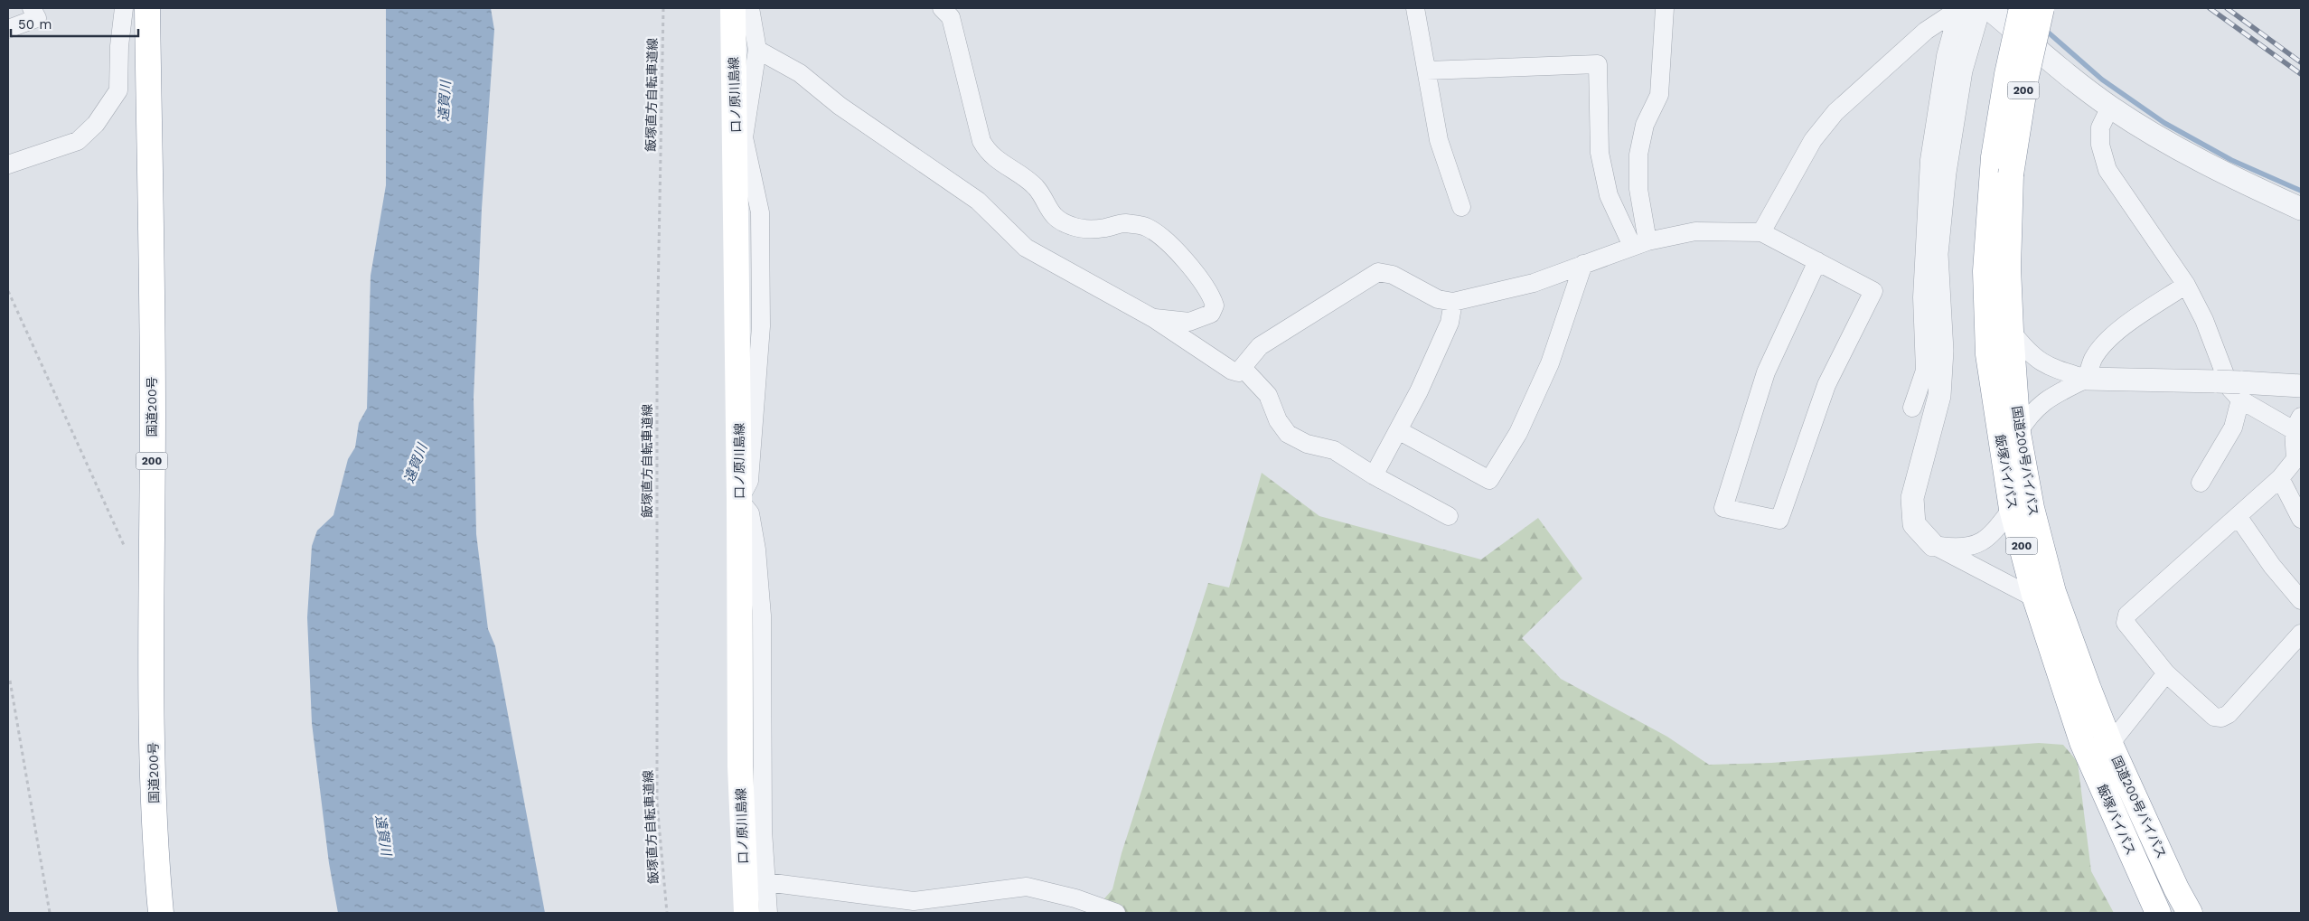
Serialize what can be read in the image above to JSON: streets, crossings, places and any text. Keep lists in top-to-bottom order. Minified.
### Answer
{"streets":{"main road":["200","口ノ原川島線","国道200号","国道200号バイパス","飯塚バイパス"],"path":["飯塚直方自転車道線"]},"water":["遠賀川"],"scale_bar":"50 m"}
